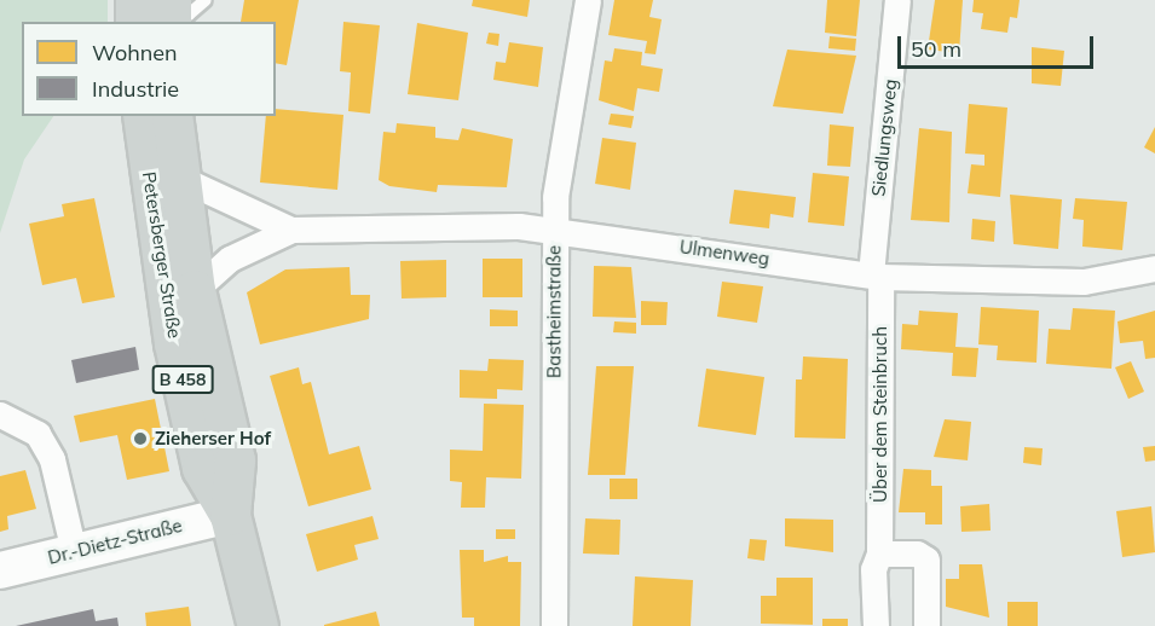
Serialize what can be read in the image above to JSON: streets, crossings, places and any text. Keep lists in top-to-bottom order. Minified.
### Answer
{"streets":{"main road":["Petersberger Straße","B 458","Dr.-Dietz-Straße"],"street":["Siedlungsweg","Ulmenweg","Bastheimstraße","Über dem Steinbruch"]},"crossings":[["Siedlungsweg","Ulmenweg"],["Siedlungsweg","Über dem Steinbruch"],["Ulmenweg","Petersberger Straße"],["Ulmenweg","Bastheimstraße"],["Ulmenweg","Über dem Steinbruch"],["Petersberger Straße","Dr.-Dietz-Straße"]],"places":["Zieherser Hof"],"legend":["Wohnen","Industrie"],"scale_bar":"50 m"}
